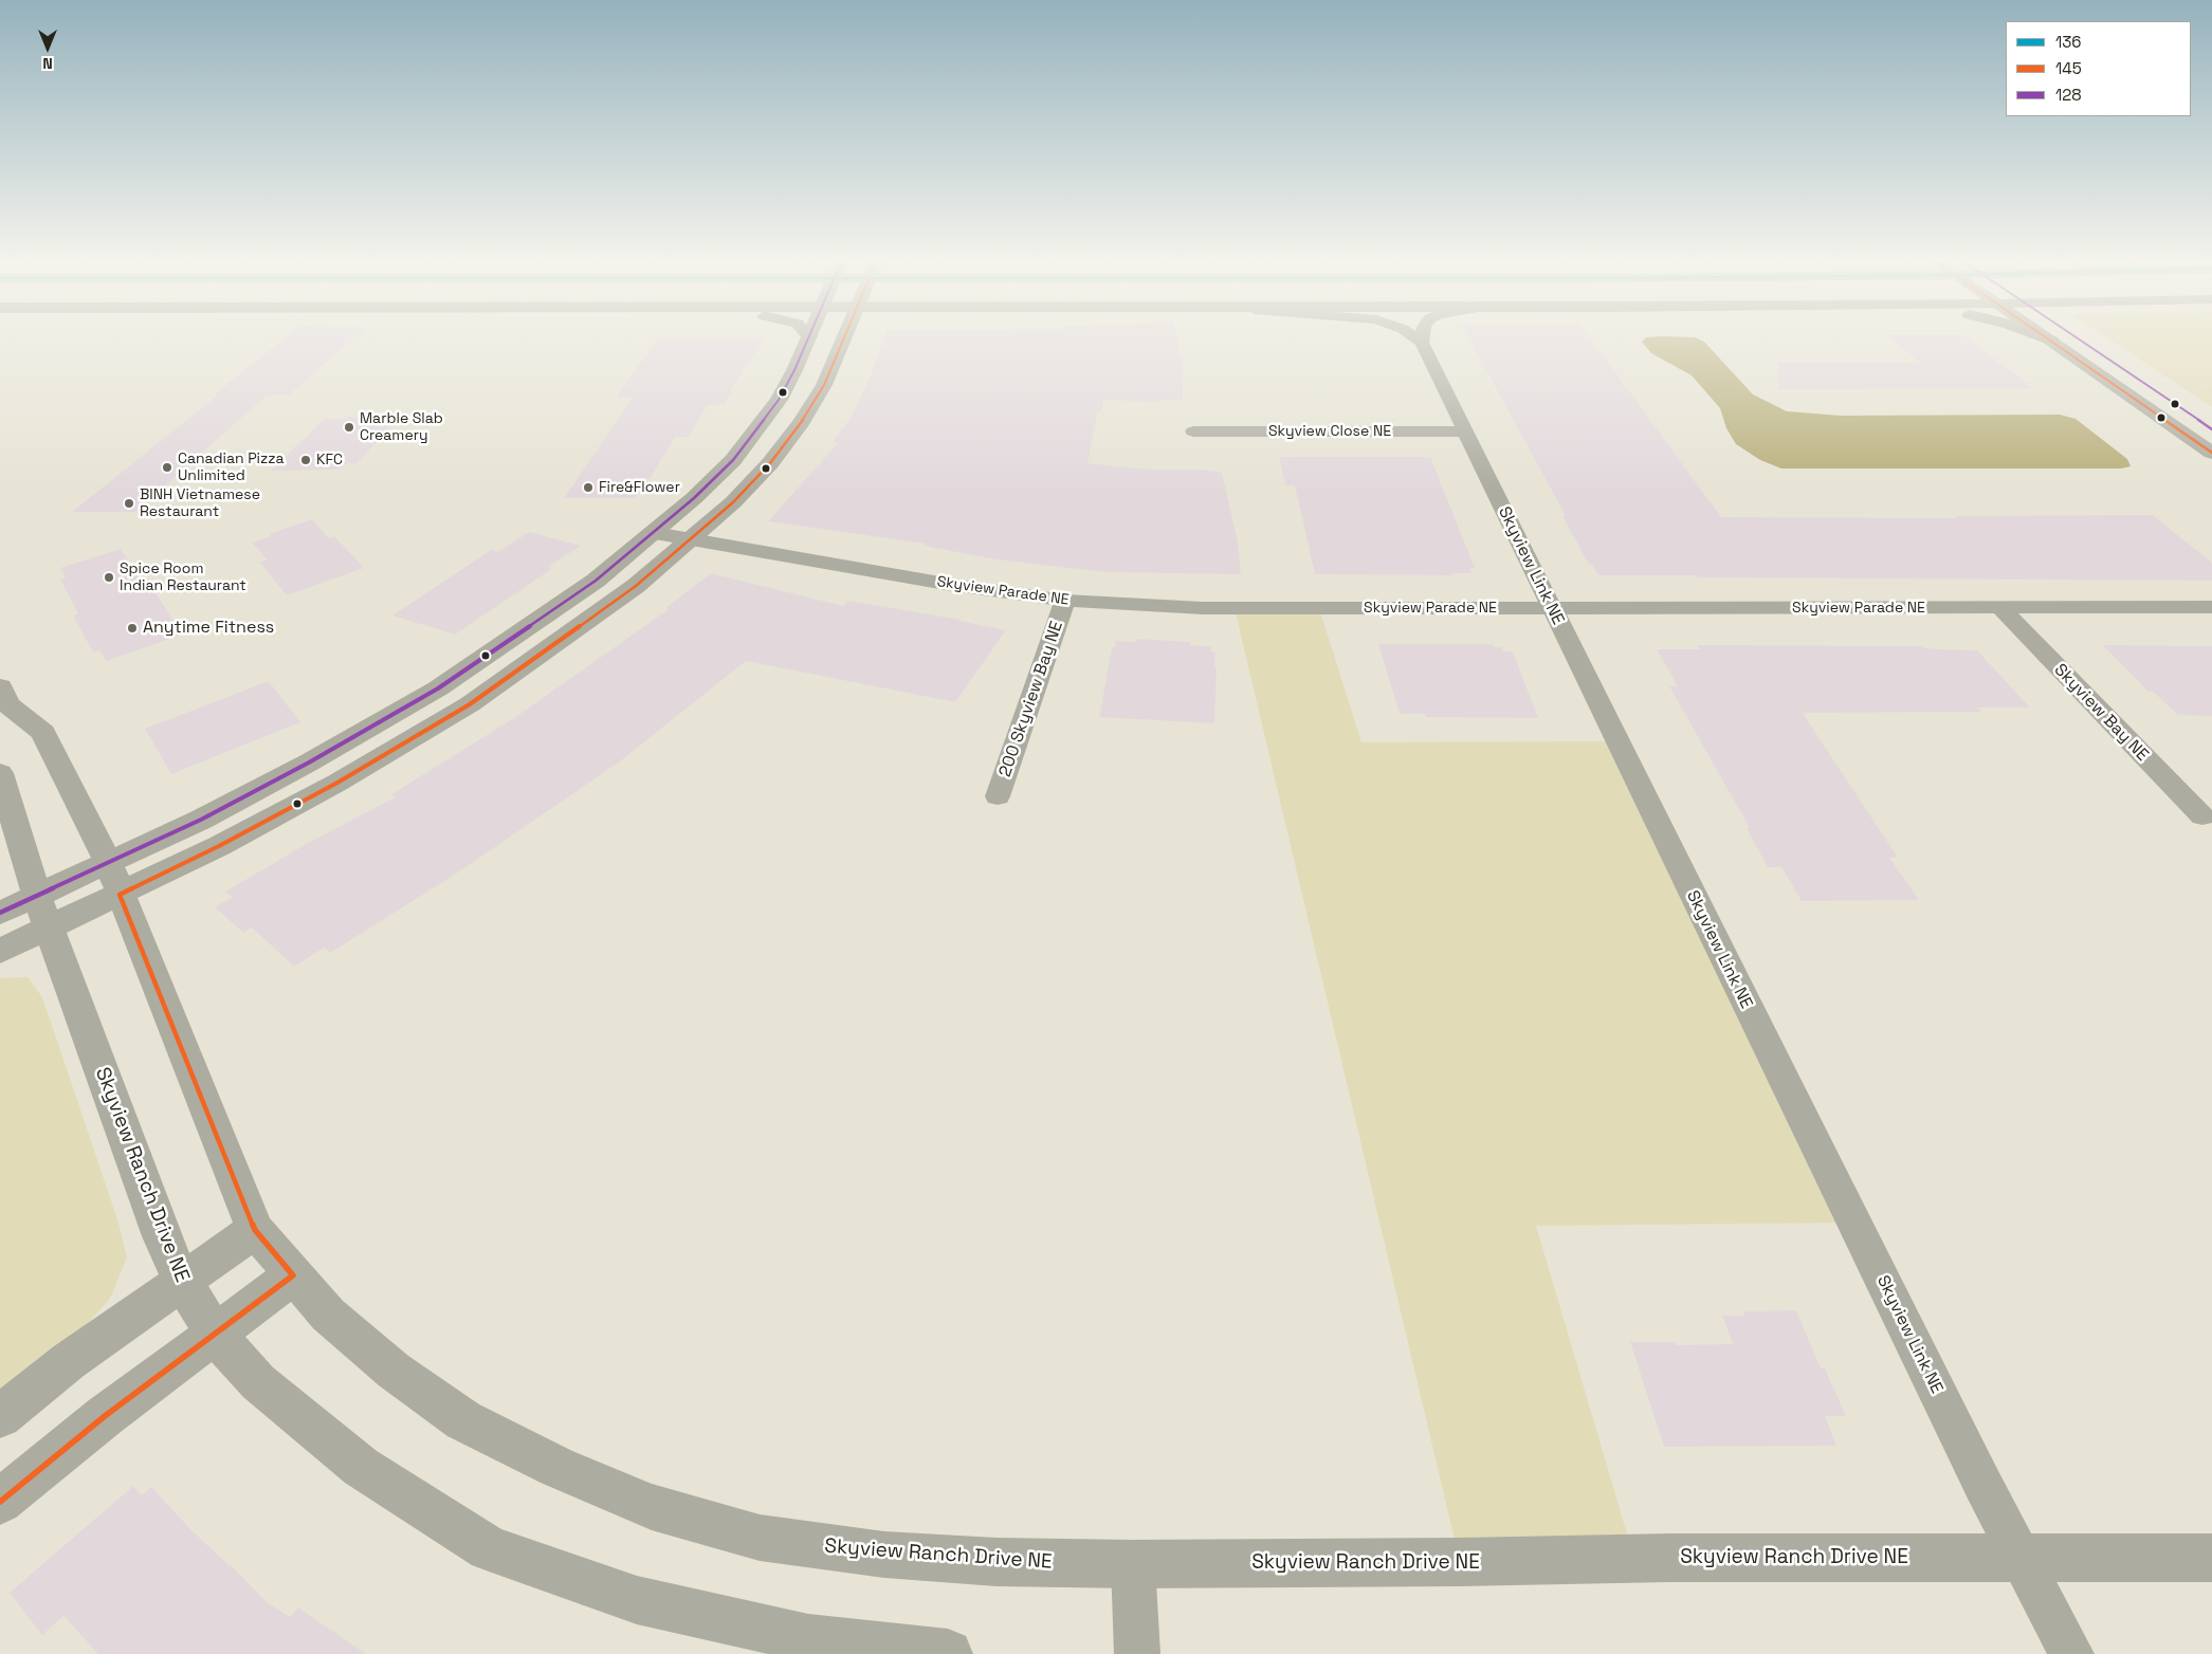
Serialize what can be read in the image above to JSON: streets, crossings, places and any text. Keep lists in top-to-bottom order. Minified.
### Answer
{"streets":{"street":["Skyview Close NE","Skyview Link NE","Skyview Parade NE","200 Skyview Bay NE","Skyview Bay NE","Skyview Ranch Drive NE"]},"crossings":[["Skyview Close NE","Skyview Link NE"],["Skyview Link NE","Skyview Parade NE"],["Skyview Link NE","Skyview Ranch Drive NE"],["Skyview Parade NE","200 Skyview Bay NE"],["Skyview Parade NE","Skyview Bay NE"]],"places":["Marble Slab Creamery","KFC","Canadian Pizza Unlimited","Fire&Flower","BINH Vietnamese Restaurant","Spice Room Indian Restaurant","Anytime Fitness"],"lines":["transit line 145","transit line 128"],"legend":["136","145","128"],"north":"bottom"}
